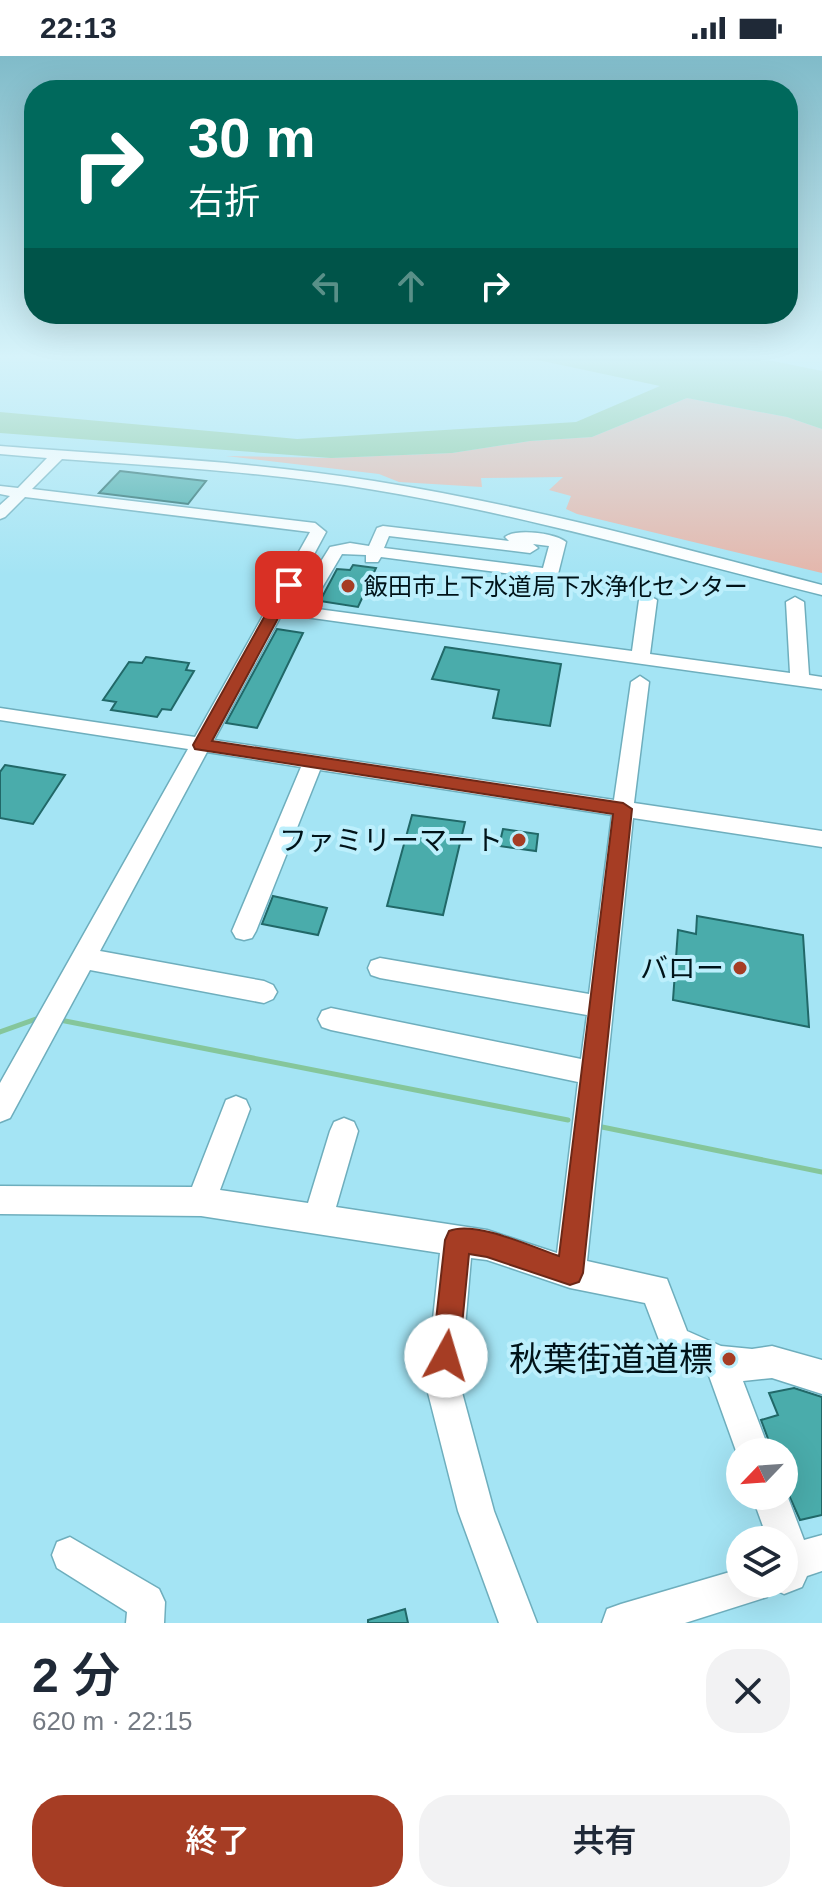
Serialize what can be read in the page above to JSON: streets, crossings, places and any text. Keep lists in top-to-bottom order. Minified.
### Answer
{"places":["飯田市上下水道局下水浄化センター","ファミリーマート","バロー","秋葉街道道標"],"north":"bottom left","page":{"status":"22:13","turn":["30 m","右折"],"heading":["2 分","620 m · 22:15"],"buttons":["終了","共有"]}}
